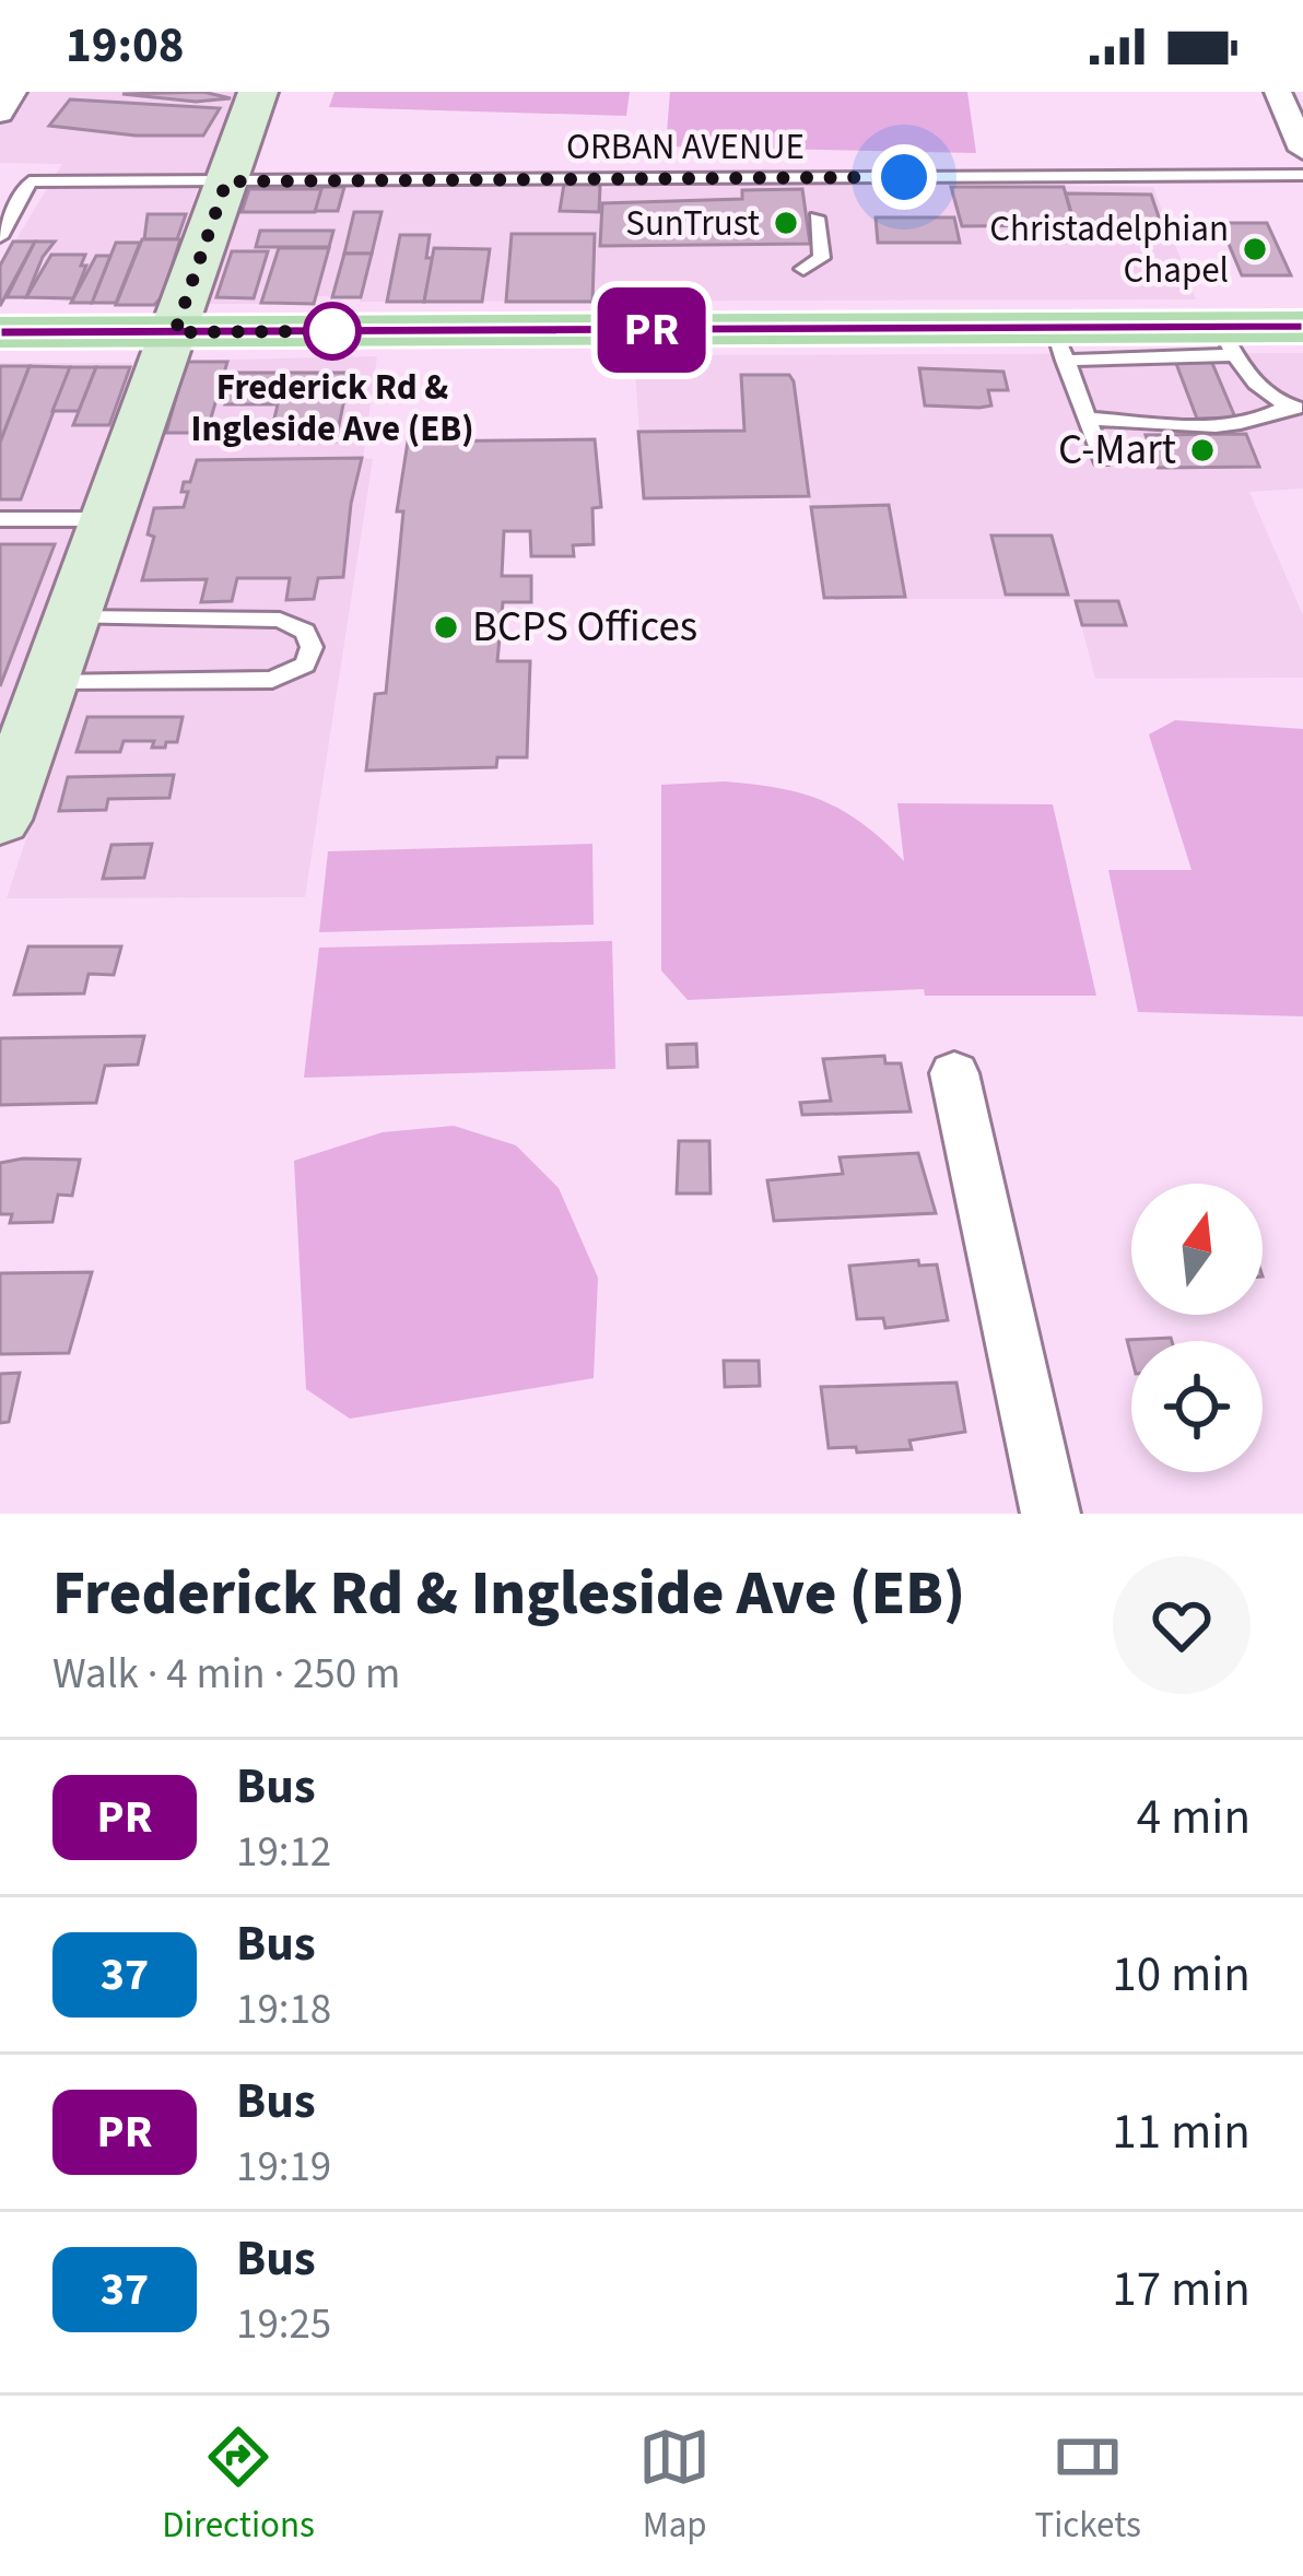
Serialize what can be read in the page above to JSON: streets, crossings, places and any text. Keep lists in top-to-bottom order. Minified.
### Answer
{"streets":{"lane":["ORBAN AVENUE"]},"places":["SunTrust","Christadelphian Chapel","Frederick Rd & Ingleside Ave (EB)","C-Mart","BCPS Offices"],"lines":["bus line PR"],"north":"top","page":{"status":"19:08","on_map":"PR","heading":["Frederick Rd & Ingleside Ave (EB)","Walk · 4 min · 250 m"],"list":[{"mark":"PR","name":"Bus","note":"19:12","value":"4 min"},{"mark":"37","name":"Bus","note":"19:18","value":"10 min"},{"mark":"PR","name":"Bus","note":"19:19","value":"11 min"},{"mark":"37","name":"Bus","note":"19:25","value":"17 min"}],"tabs":["Directions","Map","Tickets"]}}
